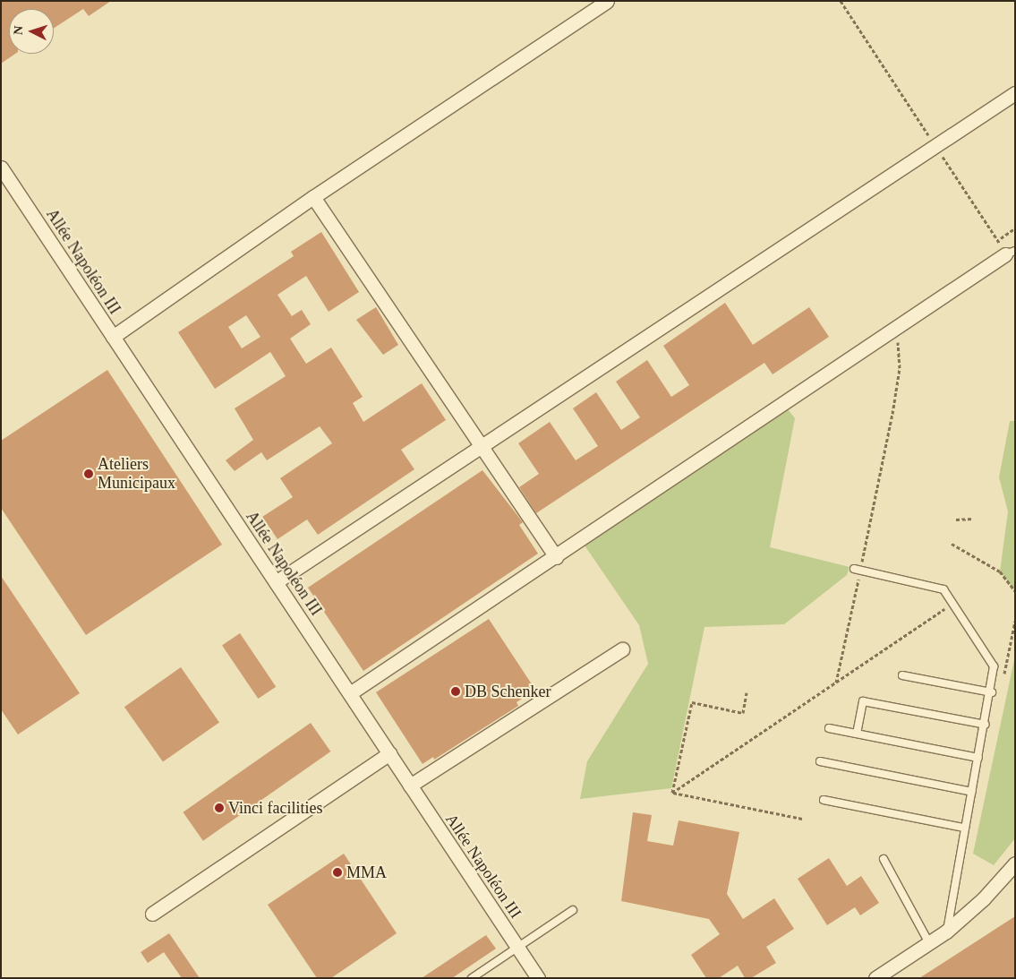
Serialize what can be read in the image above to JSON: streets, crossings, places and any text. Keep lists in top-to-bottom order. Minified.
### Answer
{"streets":{"street":["Allée Napoléon III"]},"places":["Ateliers Municipaux","DB Schenker","Vinci facilities","MMA"],"north":"left"}
